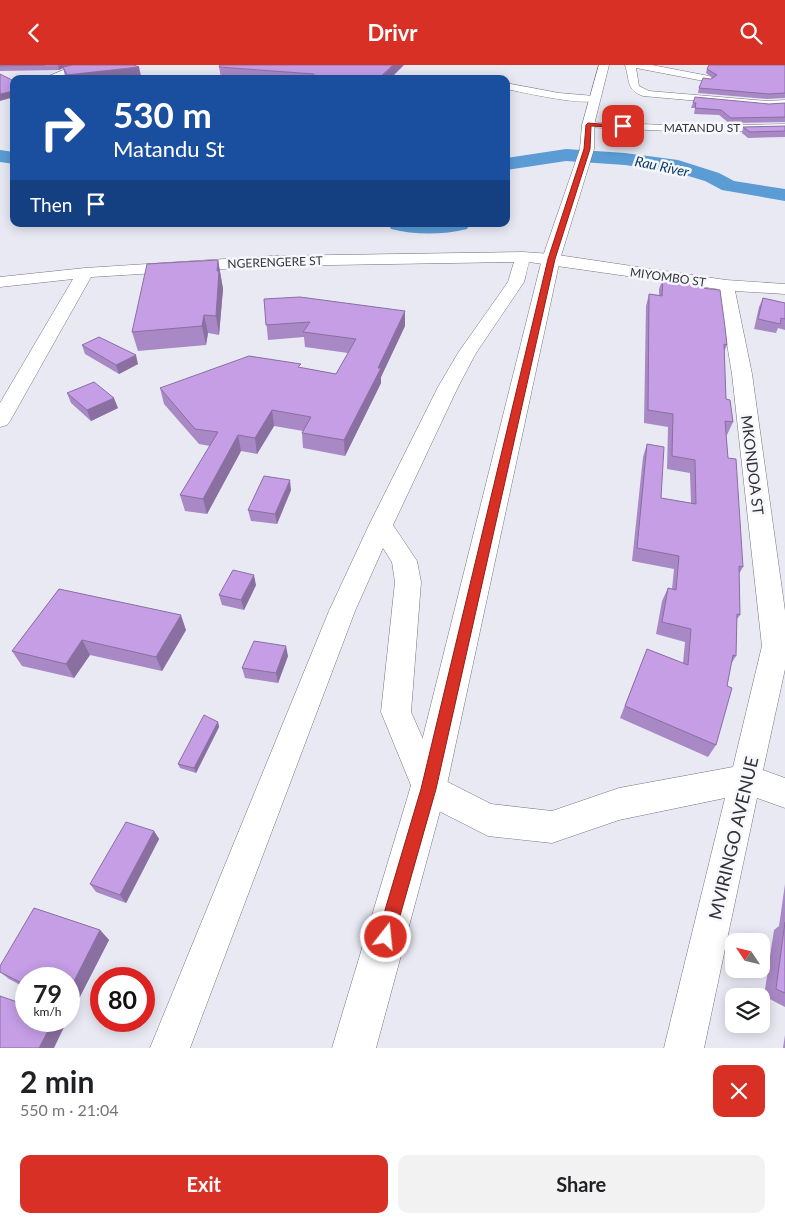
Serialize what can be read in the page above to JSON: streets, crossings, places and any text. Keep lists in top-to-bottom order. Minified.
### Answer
{"streets":{"street":["MATANDU ST","NGERENGERE ST","MIYOMBO ST","MKONDOA ST","MVIRINGO AVENUE"]},"crossings":[["NGERENGERE ST","MIYOMBO ST"],["MIYOMBO ST","MKONDOA ST"],["MKONDOA ST","MVIRINGO AVENUE"]],"water":["Rau River"],"north":"top left","page":{"header":"Drivr","turn":["530 m","Matandu St"],"then":"Then","speed":"79 km/h","limit":"80","heading":["2 min","550 m · 21:04"],"buttons":["Exit","Share"]}}
